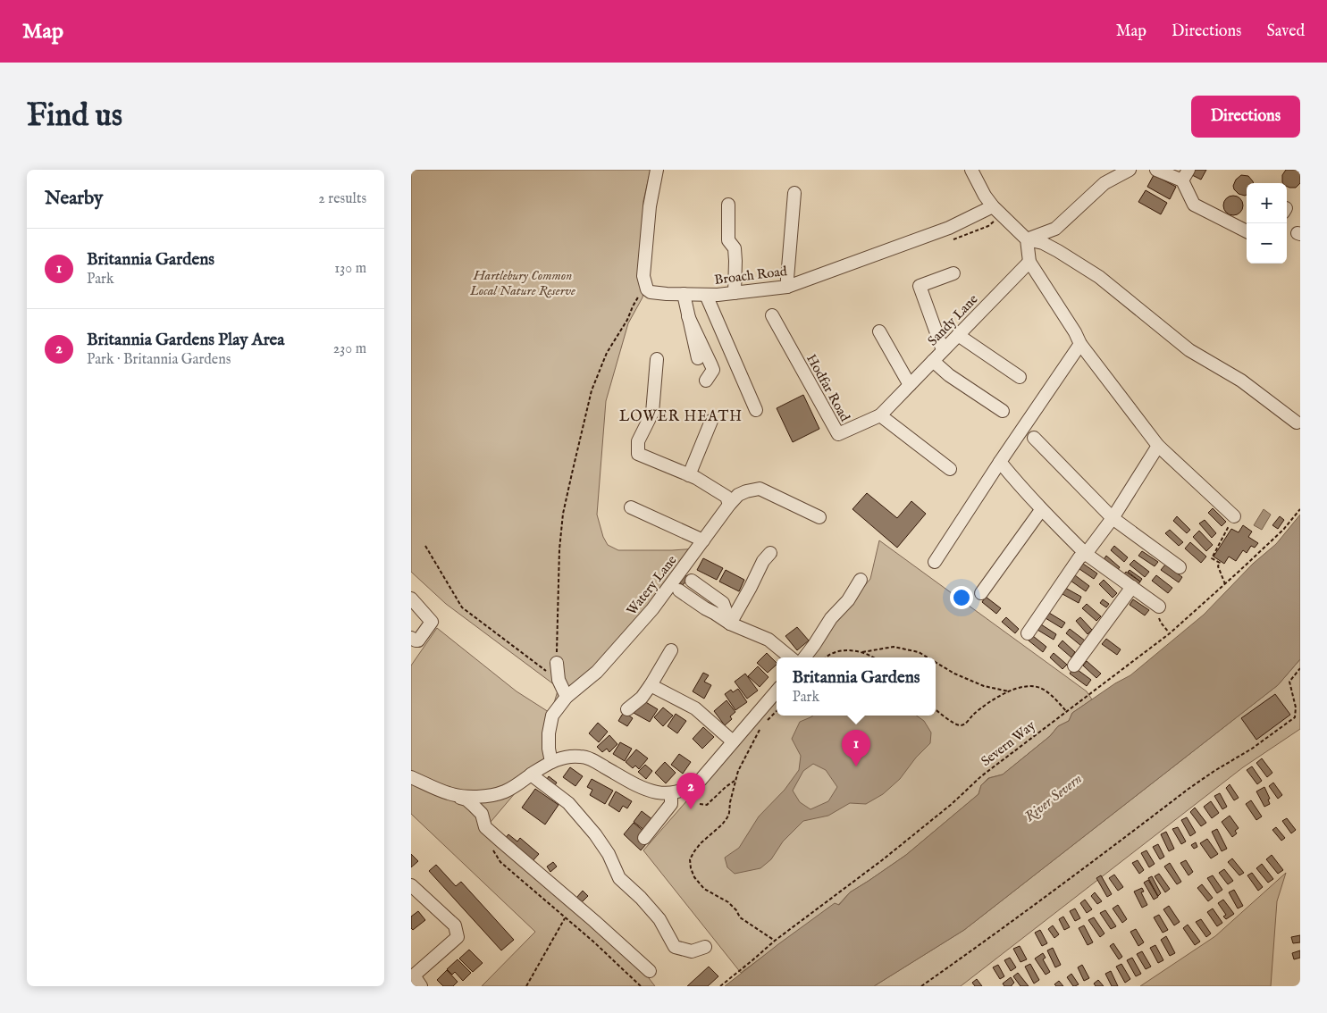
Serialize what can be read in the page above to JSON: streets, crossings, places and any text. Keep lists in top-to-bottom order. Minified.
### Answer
{"streets":{"street":["Broach Road","Sandy Lane","Hodfar Road","Watery Lane"],"path":["Severn Way"]},"crossings":[["Sandy Lane","Hodfar Road"]],"districts":["LOWER HEATH"],"water":["River Severn"],"parks":["Hartlebury Common Local Nature Reserve"],"page":{"header":"Map","nav":["Map","Directions","Saved"],"buttons":"Directions","title":"Find us","heading":["Nearby","2 results"],"map_buttons":["+","−"],"list":[{"mark":"1","name":"Britannia Gardens","note":"Park","value":"130 m"},{"mark":"2","name":"Britannia Gardens Play Area","note":"Park · Britannia Gardens","value":"230 m"}],"popup":["Britannia Gardens","Park"],"pins":["1","2"]}}
